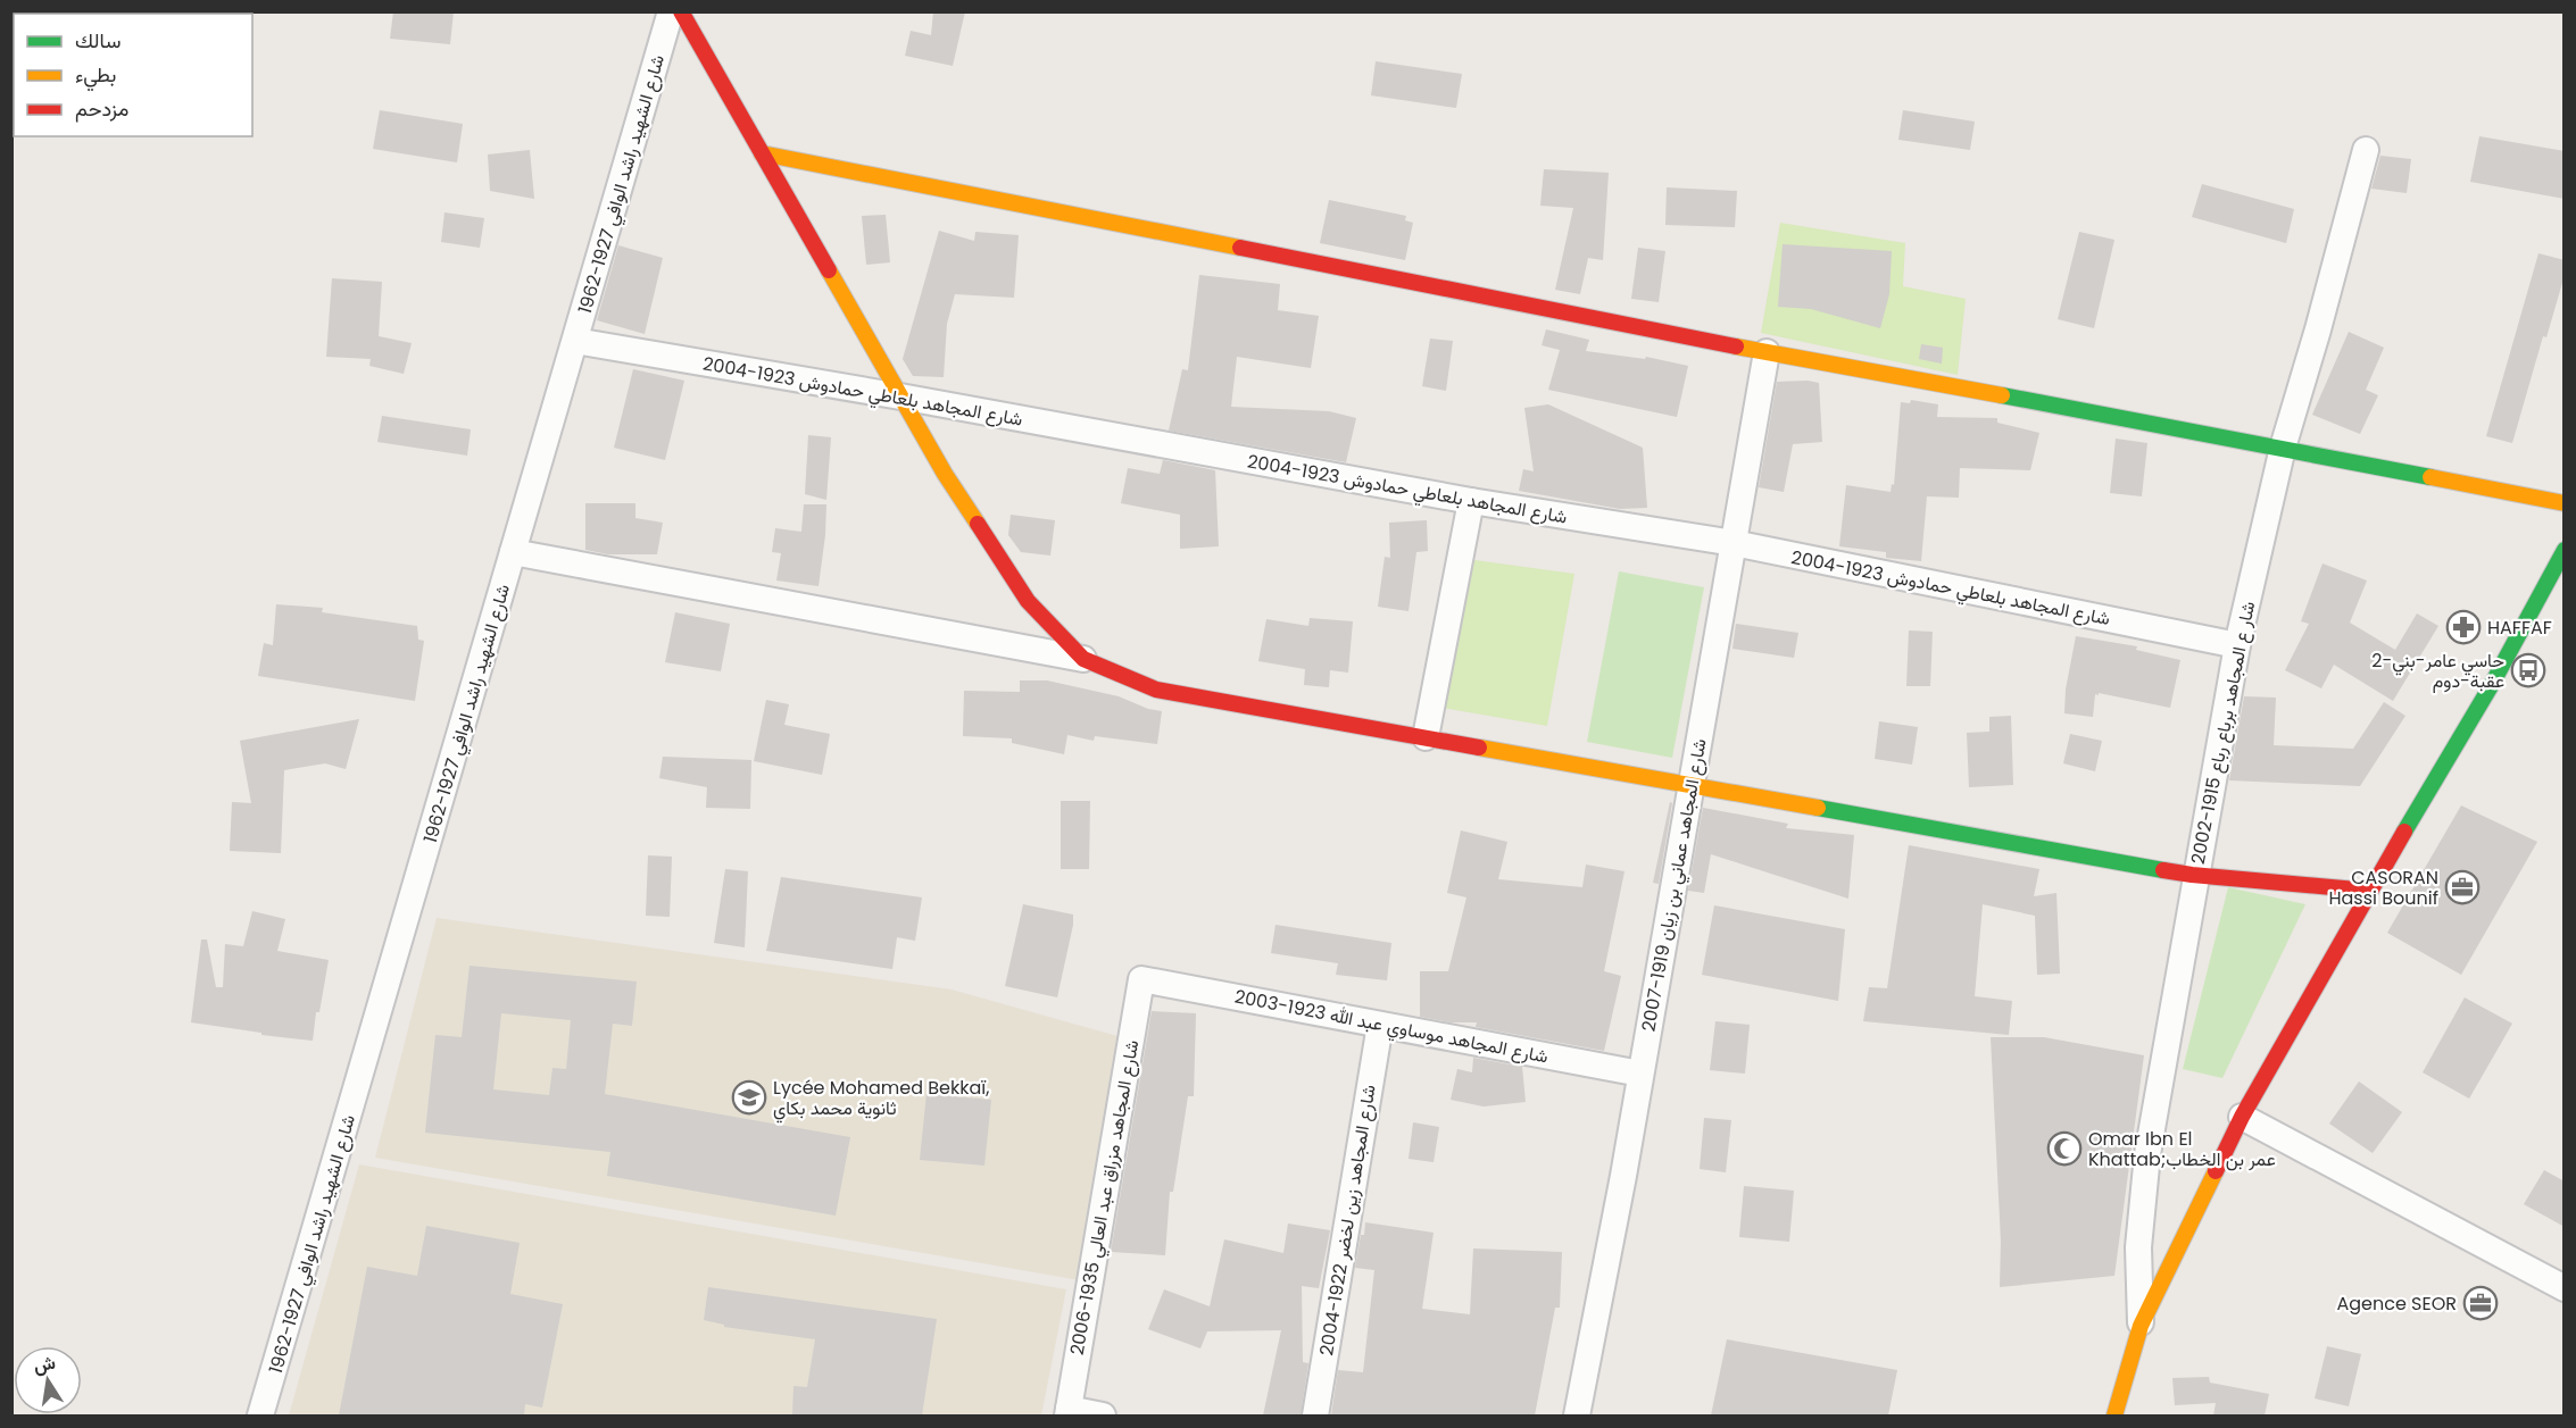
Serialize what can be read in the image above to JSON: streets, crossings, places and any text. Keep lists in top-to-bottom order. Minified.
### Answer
{"streets":{"street":["شارع الشهيد راشد الوافي 1927-1962","شارع المجاهد بلعاطي حمادوش 1923-2004","شار ع المجاهد برباع رباع 1915-2002","شارع المجاهد عماني بن زيان 1919-2007","شارع المجاهد موساوي عبد الله 1923-2003","شارع المجاهد مزراق عبد العالي 1935-2006","شارع المجاهد زين لخضر 1922-2004"]},"crossings":[["شارع الشهيد راشد الوافي 1927-1962","شارع المجاهد بلعاطي حمادوش 1923-2004"],["شارع المجاهد بلعاطي حمادوش 1923-2004","شار ع المجاهد برباع رباع 1915-2002"],["شارع المجاهد بلعاطي حمادوش 1923-2004","شارع المجاهد عماني بن زيان 1919-2007"],["شارع المجاهد عماني بن زيان 1919-2007","شارع المجاهد موساوي عبد الله 1923-2003"],["شارع المجاهد موساوي عبد الله 1923-2003","شارع المجاهد مزراق عبد العالي 1935-2006"],["شارع المجاهد موساوي عبد الله 1923-2003","شارع المجاهد زين لخضر 1922-2004"]],"places":{"pharmacy":["HAFFAF"],"bus stop":["2-حاسي عامر-بني عقبة-دوم"],"office":["CASORAN Hassi Bounif","Agence SEOR"],"school or university":["Lycée Mohamed Bekkaï, ثانوية محمد بكاي"],"mosque":["Omar Ibn El Khattab;عمر بن الخطاب"]},"legend":["سالك","بطيء","مزدحم"],"north":"top"}
